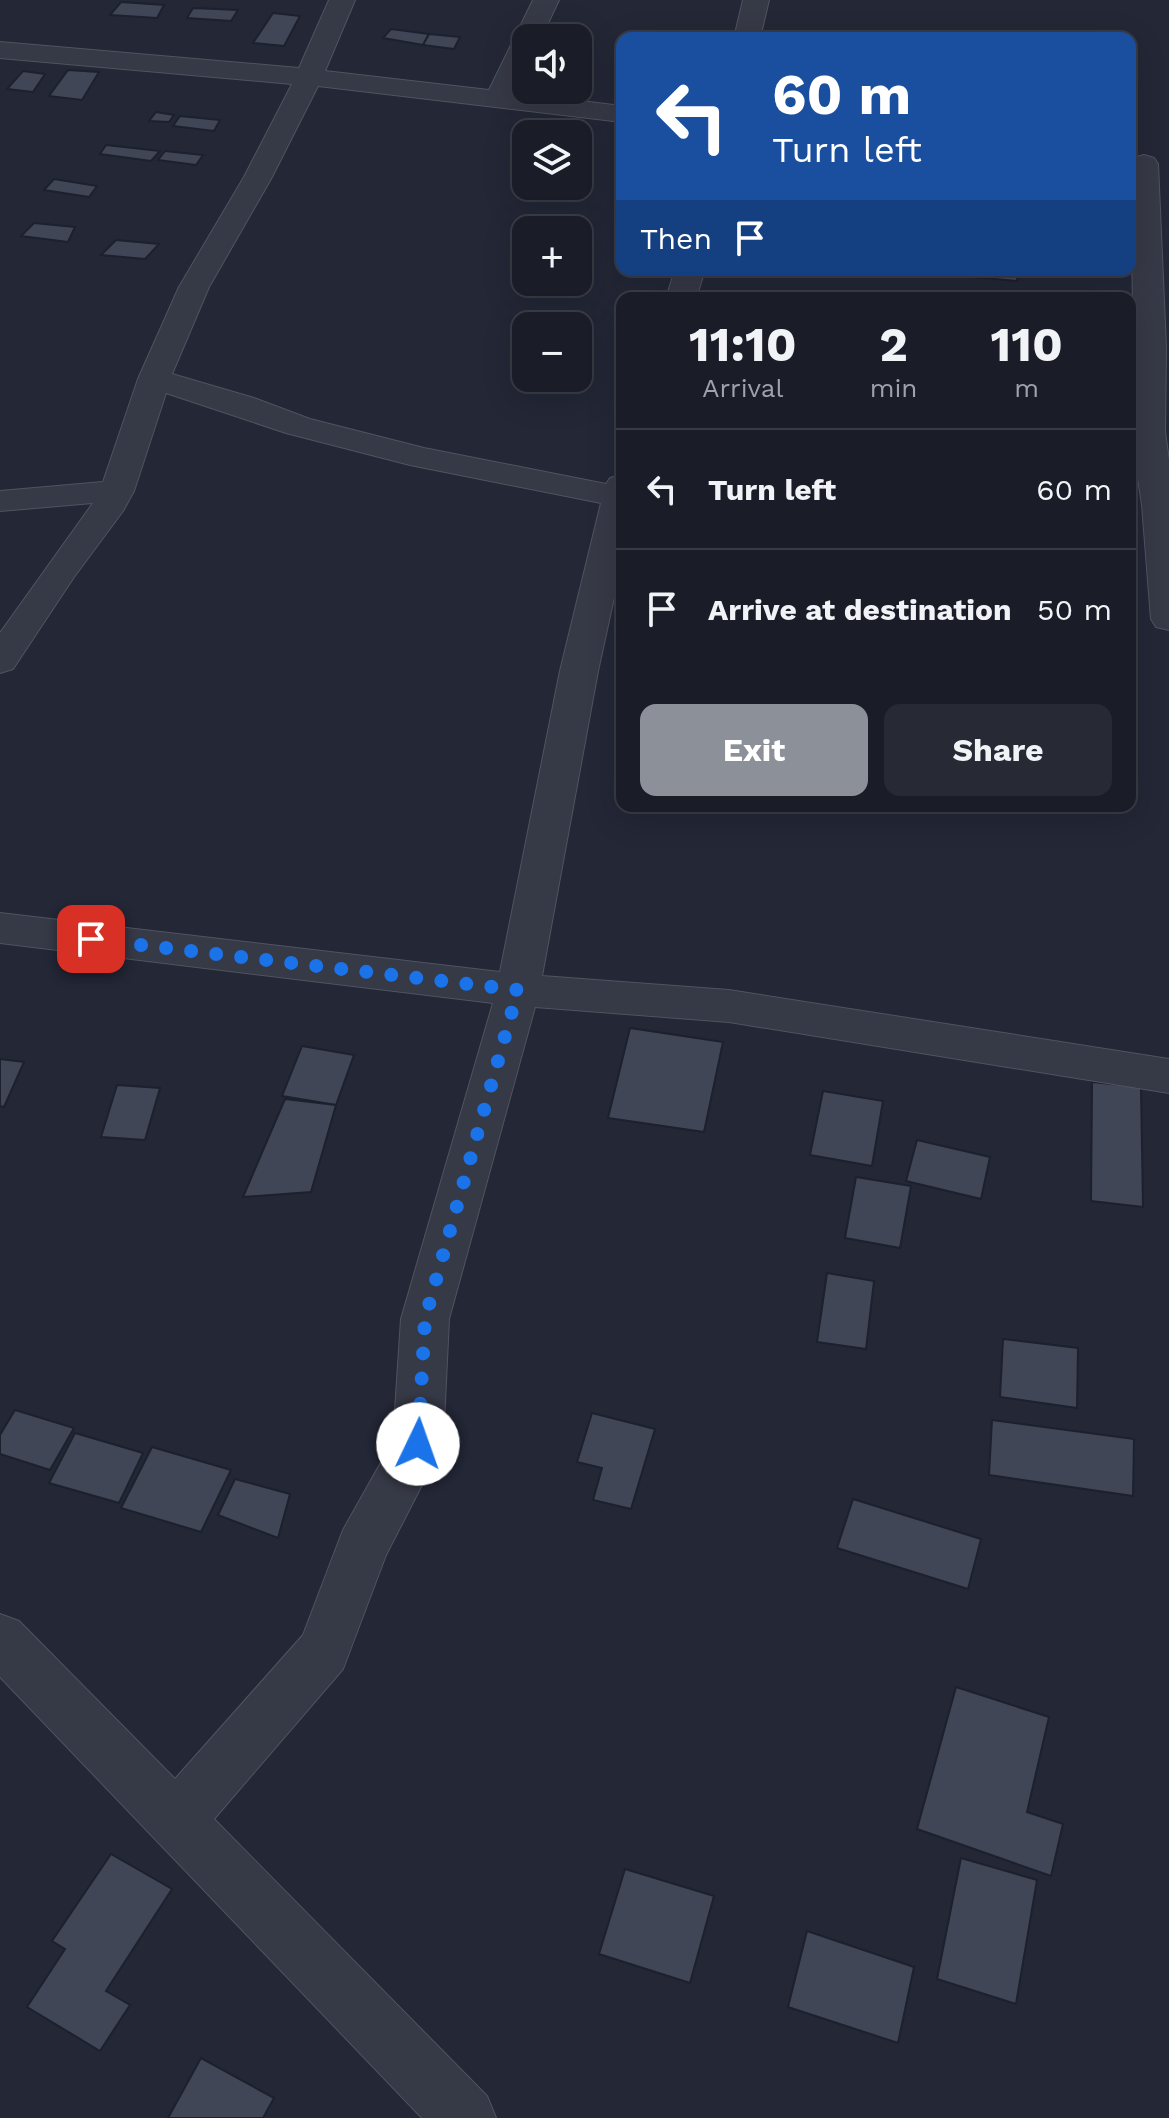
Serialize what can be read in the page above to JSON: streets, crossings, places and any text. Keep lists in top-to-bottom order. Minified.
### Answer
{"page":{"map_buttons":["+","−"],"turn":["60 m","Turn left"],"then":"Then","eta":["11:10","Arrival","2","min","110","m"],"list":[{"name":"Turn left","value":"60 m"},{"name":"Arrive at destination","value":"50 m"}],"buttons":["Exit","Share"]}}
